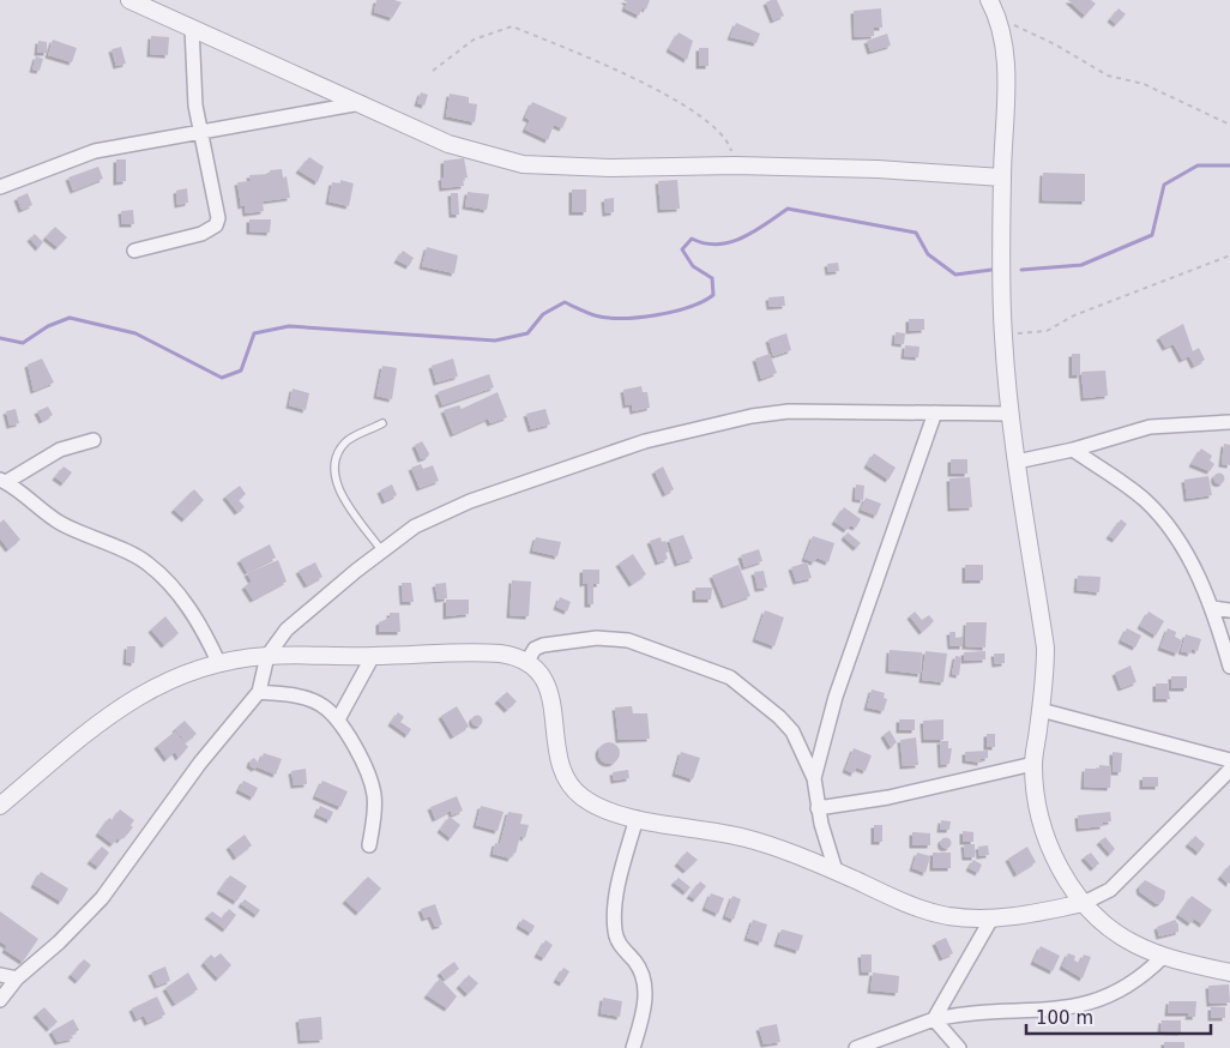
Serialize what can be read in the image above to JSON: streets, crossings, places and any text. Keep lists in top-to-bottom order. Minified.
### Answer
{"scale_bar":"100 m"}
